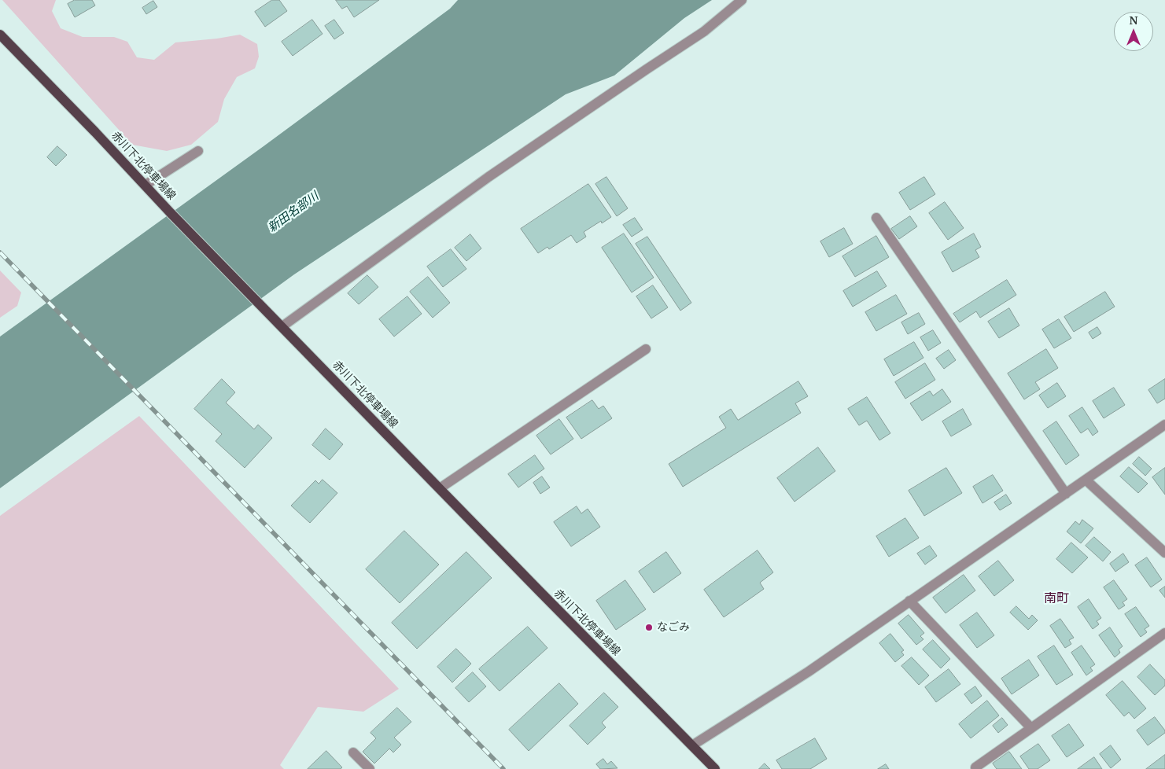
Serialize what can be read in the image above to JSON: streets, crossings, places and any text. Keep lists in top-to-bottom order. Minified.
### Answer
{"streets":{"main road":["赤川下北停車場線"]},"districts":["南町"],"water":["新田名部川"],"places":["なごみ"],"north":"top"}
